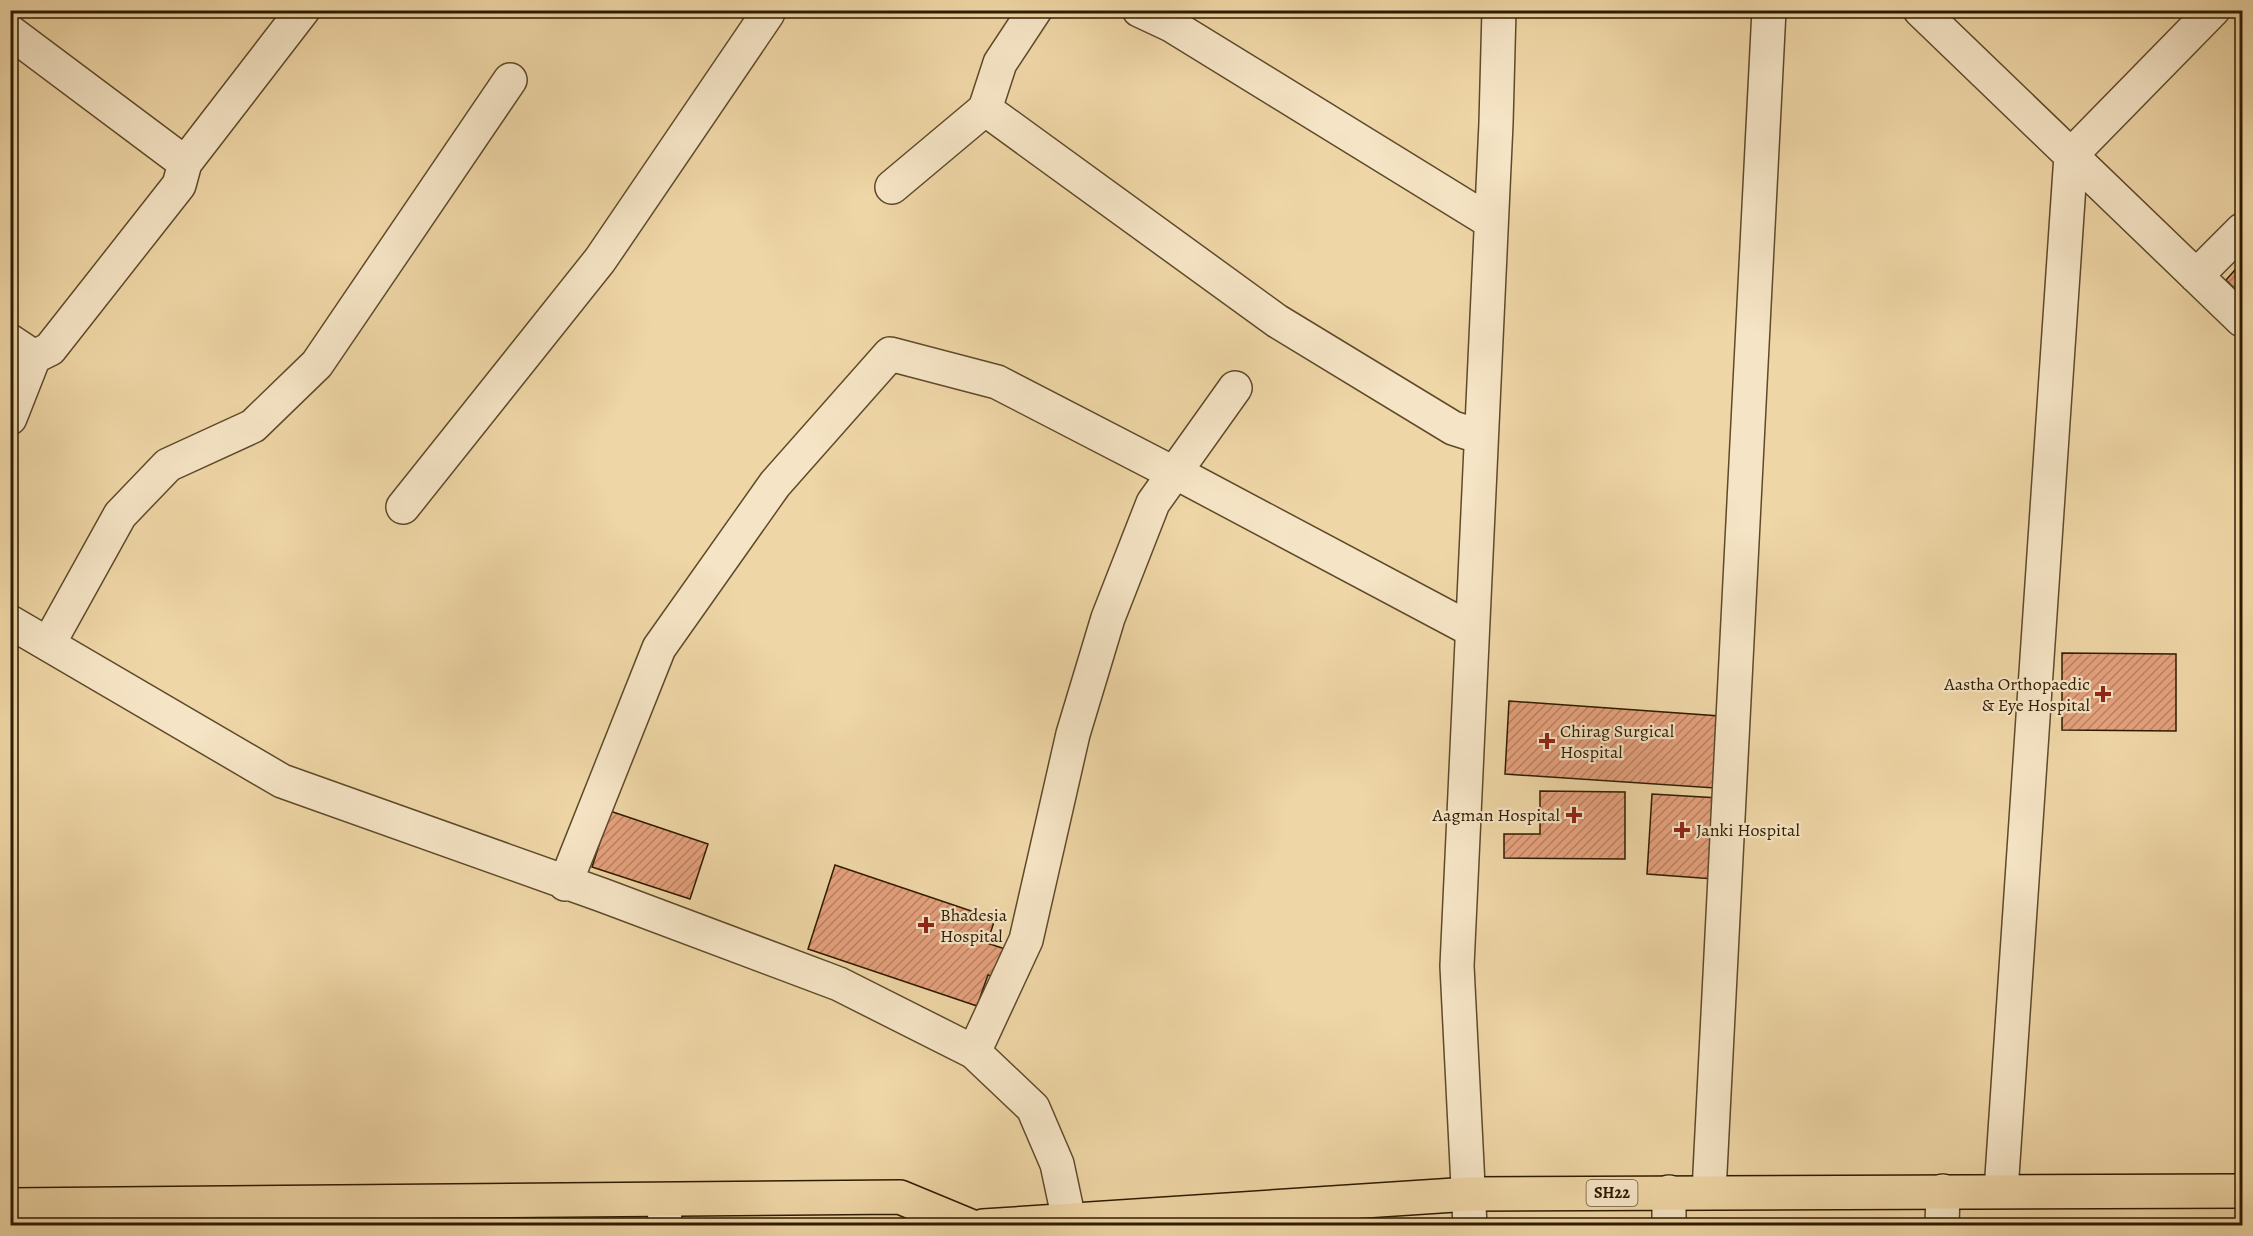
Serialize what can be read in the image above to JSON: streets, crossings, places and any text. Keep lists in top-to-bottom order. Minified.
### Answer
{"streets":{"main road":["SH22"]},"places":{"health":["Aastha Orthopaedic & Eye Hospital","Chirag Surgical Hospital","Aagman Hospital","Janki Hospital","Bhadesia Hospital"]}}
